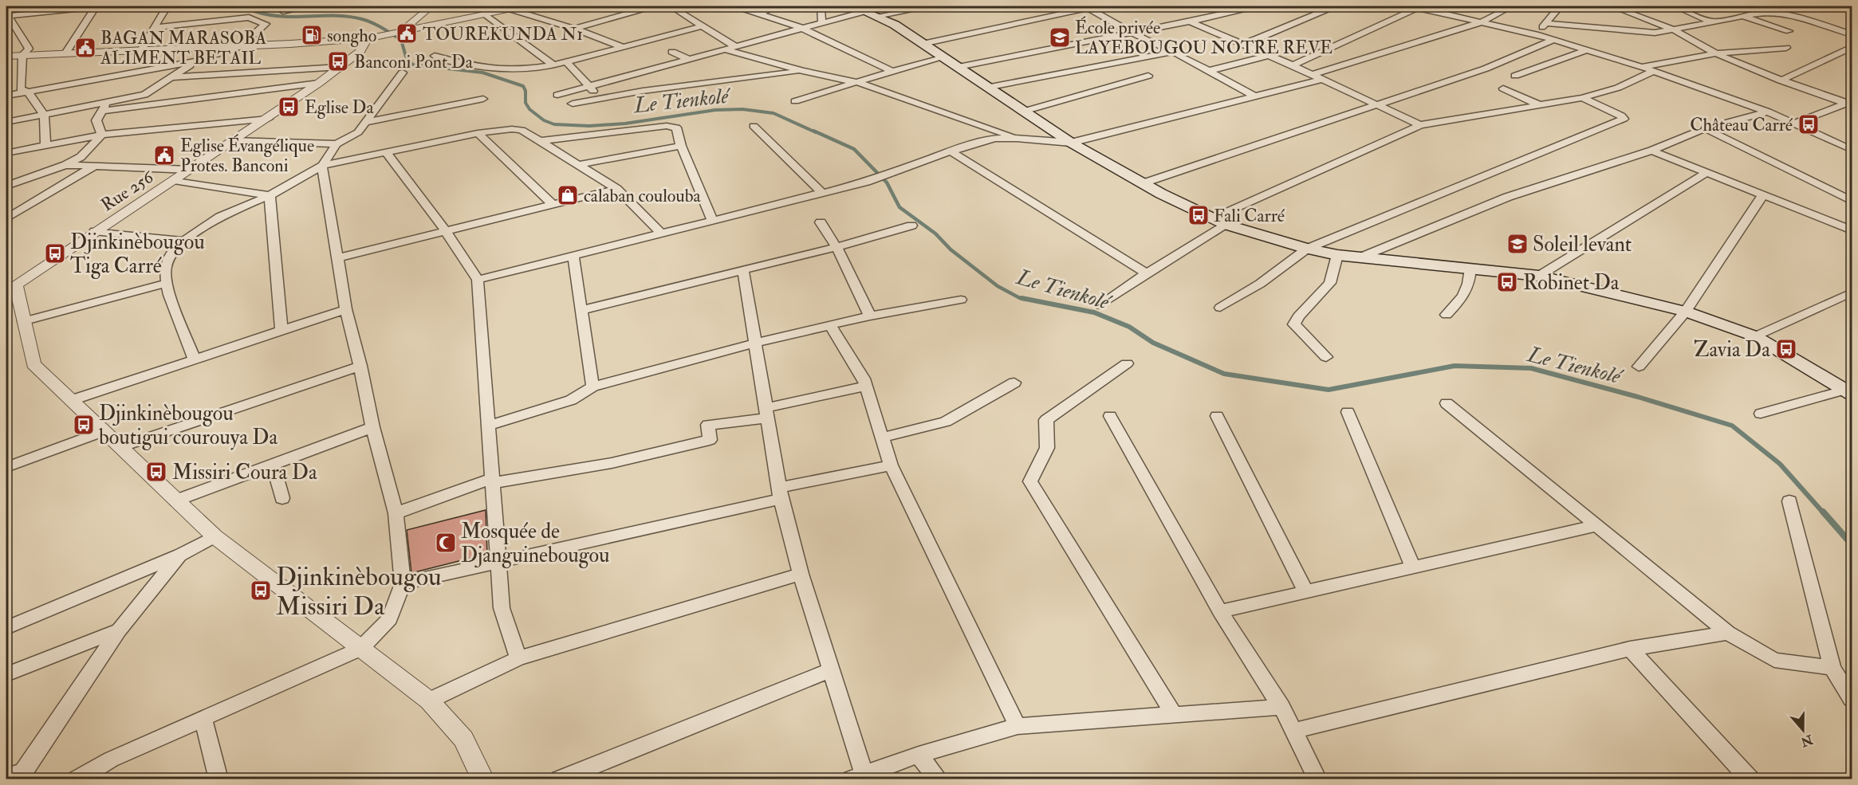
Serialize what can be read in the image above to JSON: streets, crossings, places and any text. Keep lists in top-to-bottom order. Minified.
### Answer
{"streets":{"street":["Rue 256"]},"water":["Le Tienkolé"],"places":{"public building":["TOUREKUNDA N1","BAGAN MARASOBA ALIMENT BETAIL","Eglise Évangélique Protes. Banconi"],"fuel station":["songho"],"school or university":["École privée LAYEBOUGOU NOTRE REVE","Soleil levant"],"bus stop":["Banconi Pont Da","Eglise Da","Château Carré","Fali Carré","Djinkinèbougou Tiga Carré","Robinet Da","Zavia Da","Djinkinèbougou boutigui courouya Da","Missiri Coura Da","Djinkinèbougou Missiri Da"],"shop":["calaban coulouba"],"mosque":["Mosquée de Djanguinebougou"]},"north":"bottom"}
